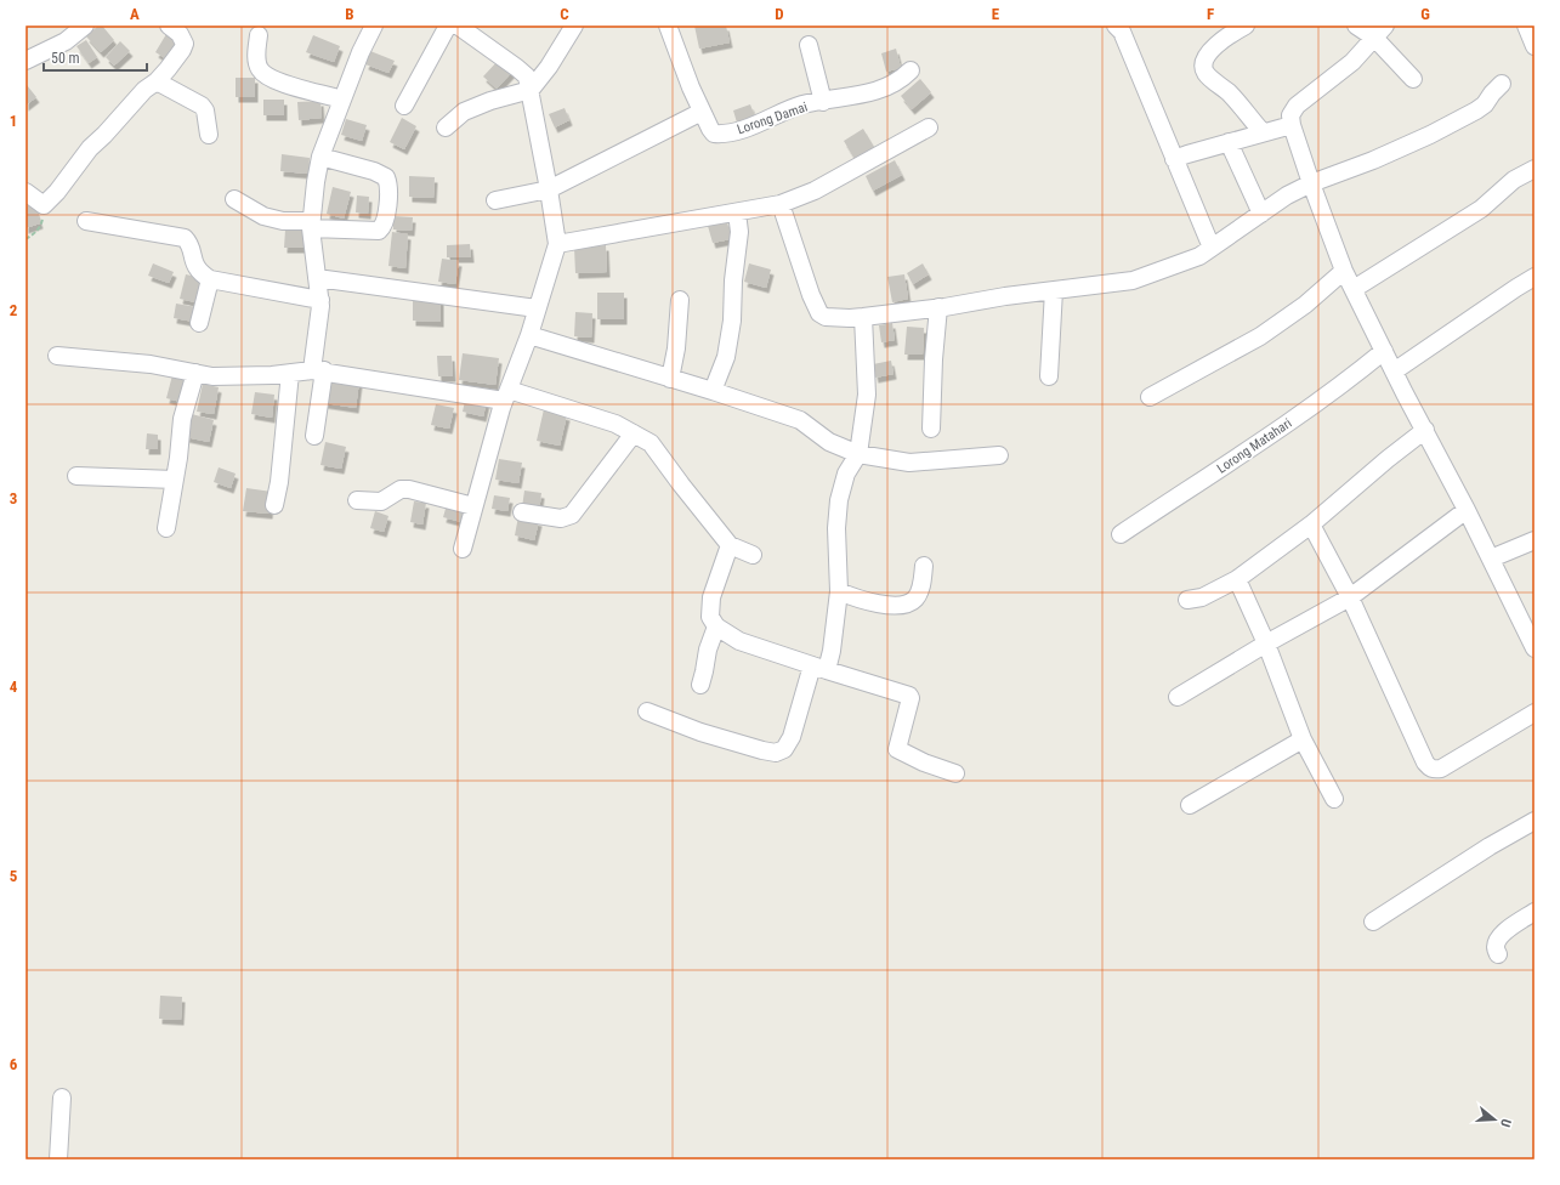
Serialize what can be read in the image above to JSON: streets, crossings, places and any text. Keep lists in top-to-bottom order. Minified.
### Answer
{"streets":{"street":["Lorong Damai","Lorong Matahari"]},"scale_bar":"50 m","north":"right","grid":{"columns":["A","B","C","D","E","F","G"],"rows":["1","2","3","4","5","6"]}}
